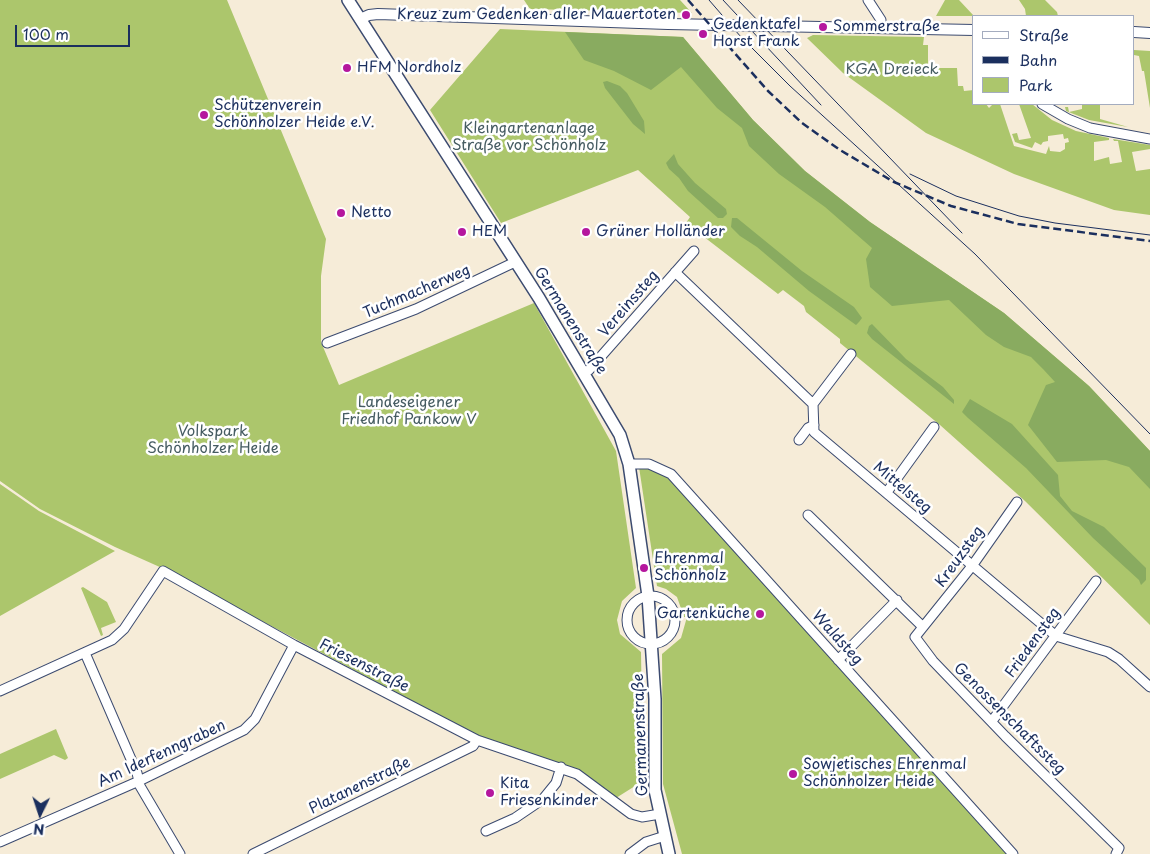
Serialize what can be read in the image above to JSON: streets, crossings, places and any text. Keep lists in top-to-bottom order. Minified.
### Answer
{"streets":{"main road":["Germanenstraße"],"street":["Tuchmacherweg","Vereinssteg","Mittelsteg","Kreuzsteg","Waldsteg","Friedensteg","Friesenstraße","Genossenschaftssteg","Am Iderfenngraben","Platanenstraße"]},"crossings":[["Tuchmacherweg","Germanenstraße"],["Vereinssteg","Germanenstraße"],["Germanenstraße","Waldsteg"],["Germanenstraße","Friesenstraße"],["Mittelsteg","Kreuzsteg"],["Mittelsteg","Friedensteg"],["Kreuzsteg","Genossenschaftssteg"],["Friedensteg","Genossenschaftssteg"],["Friesenstraße","Am Iderfenngraben"],["Friesenstraße","Platanenstraße"]],"parks":["KGA Dreieck","Kleingartenanlage Straße vor Schönholz","Landeseigener Friedhof Pankow V","Volkspark Schönholzer Heide"],"places":["Kreuz zum Gedenken aller Mauertoten","Sommerstraße","Gedenktafel Horst Frank","HFM Nordholz","Schützenverein Schönholzer Heide e.V.","Netto","HEM","Grüner Holländer","Ehrenmal Schönholz","Gartenküche","Sowjetisches Ehrenmal Schönholzer Heide","Kita Friesenkinder"],"legend":["Straße","Bahn","Park"],"scale_bar":"100 m","north":"bottom"}
